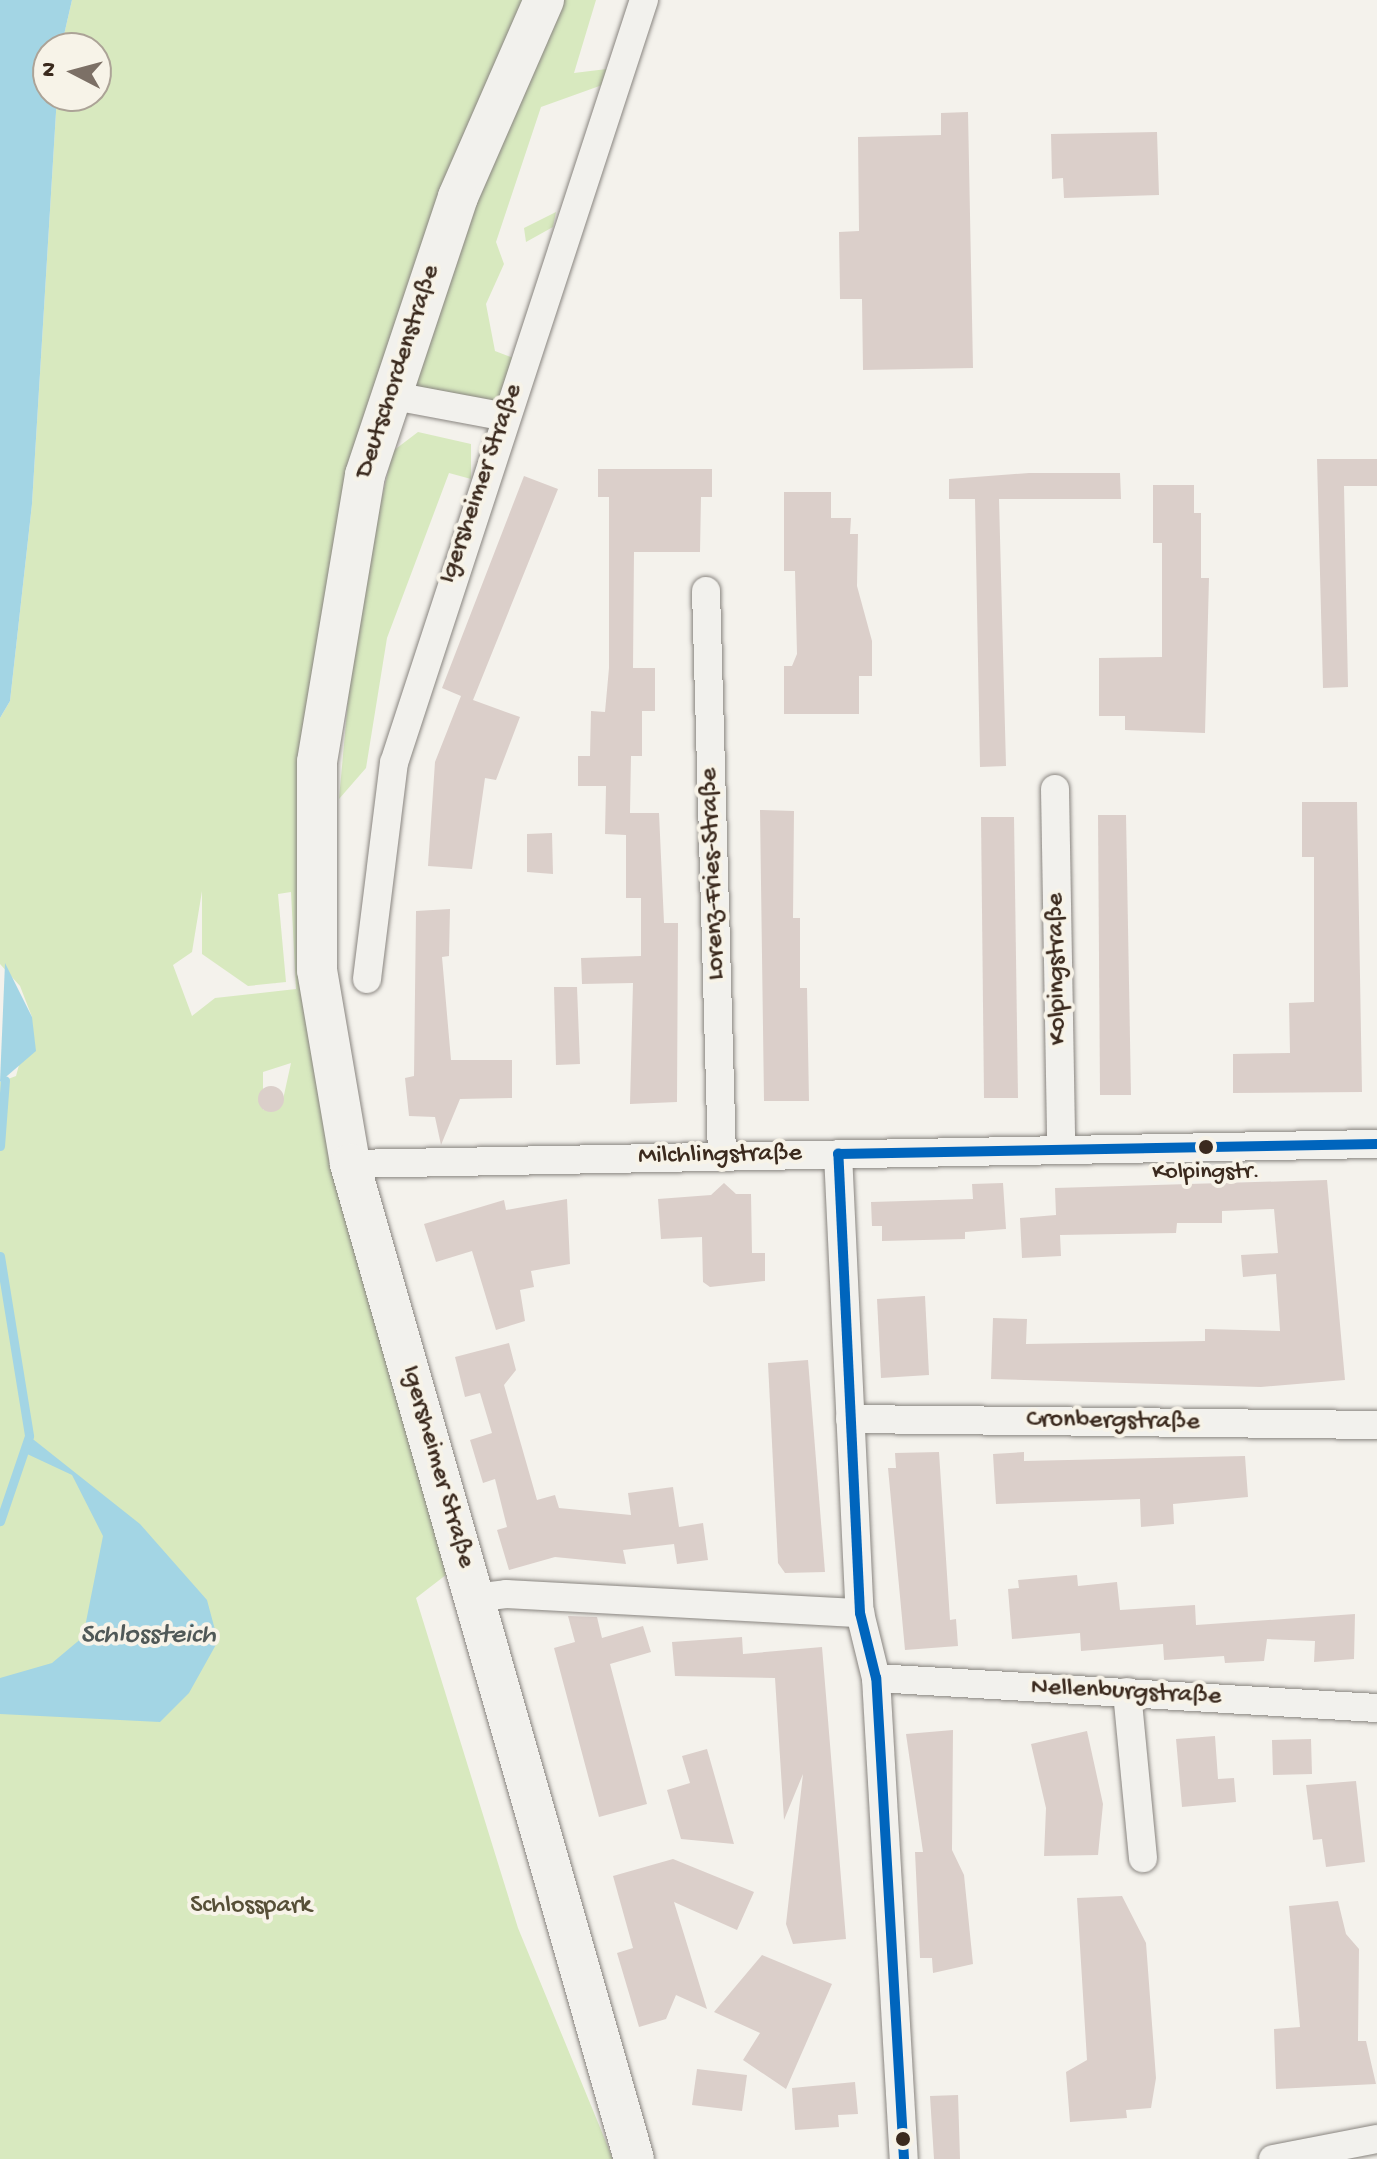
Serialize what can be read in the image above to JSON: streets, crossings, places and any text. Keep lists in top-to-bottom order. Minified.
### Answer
{"streets":{"street":["Deutschordenstraße","Igersheimer Straße","Lorenz-Fries-Straße","Kolpingstraße","Milchlingstraße","Cronbergstraße","Nellenburgstraße"]},"crossings":[["Deutschordenstraße","Igersheimer Straße"],["Igersheimer Straße","Milchlingstraße"],["Lorenz-Fries-Straße","Milchlingstraße"],["Kolpingstraße","Milchlingstraße"]],"water":["Schlossteich"],"parks":["Schlosspark"],"places":["Kolpingstr."],"north":"left"}
